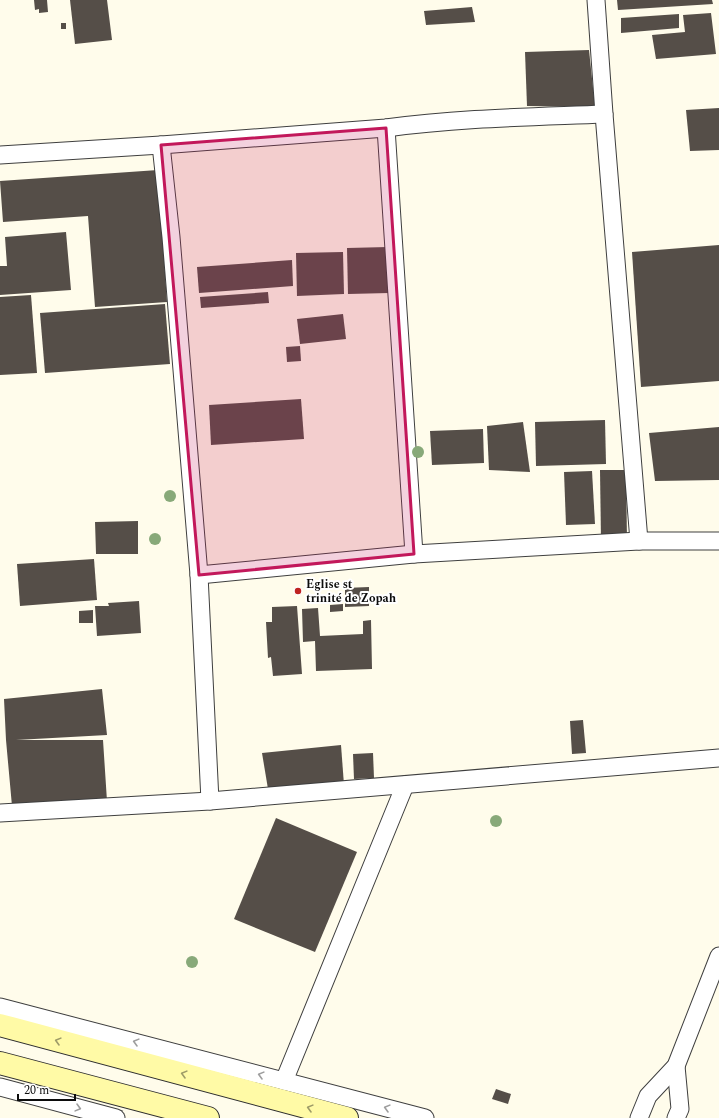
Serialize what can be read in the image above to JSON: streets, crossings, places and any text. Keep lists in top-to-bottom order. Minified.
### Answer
{"places":["Eglise st trinité de Zopah"],"scale_bar":"20 m"}
